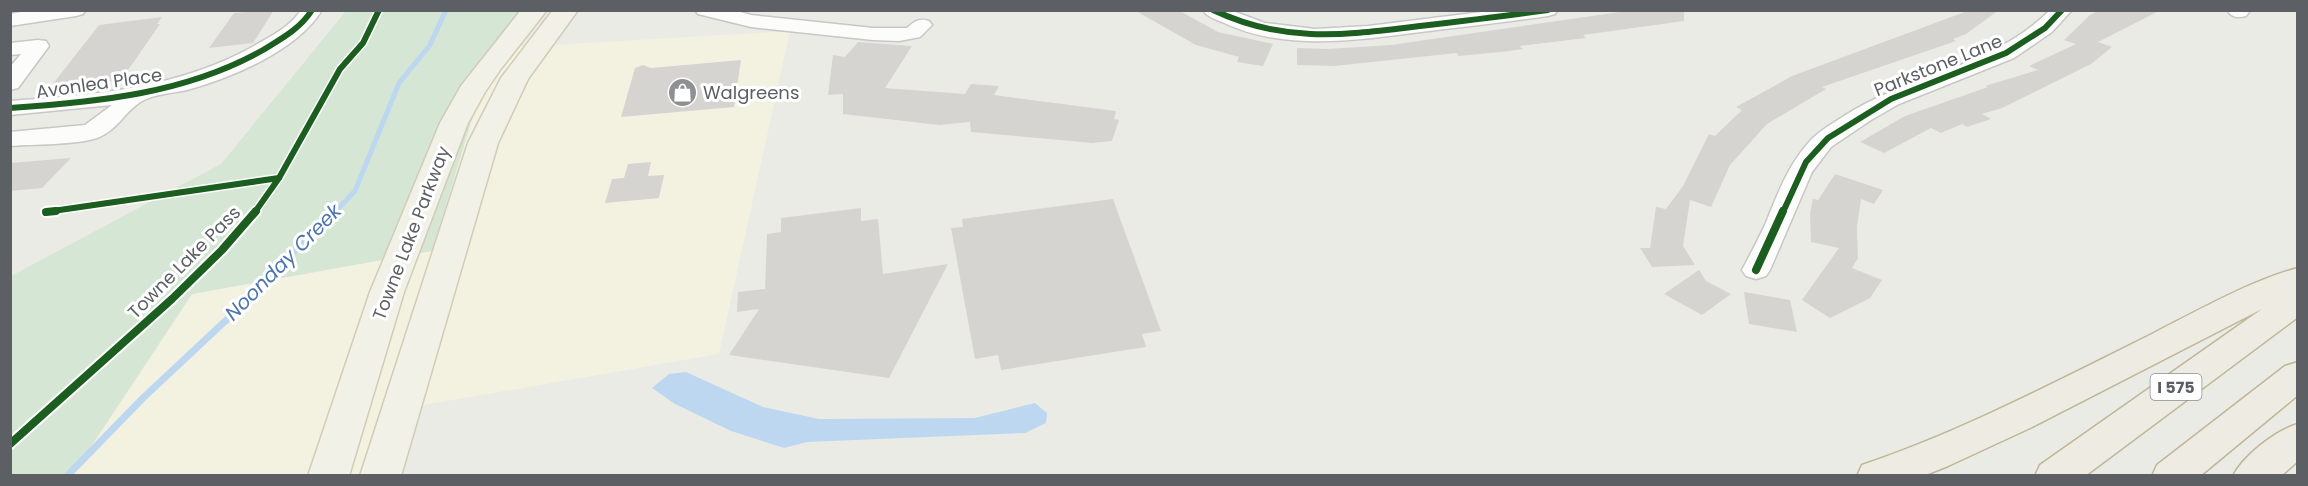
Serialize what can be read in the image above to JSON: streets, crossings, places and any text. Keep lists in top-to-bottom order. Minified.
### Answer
{"streets":{"highway":["I 575"],"main road":["Towne Lake Parkway"],"street":["Parkstone Lane","Avonlea Place"],"cycle path":["Towne Lake Pass"]},"water":["Noonday Creek"],"places":{"shop":["Walgreens"]}}
